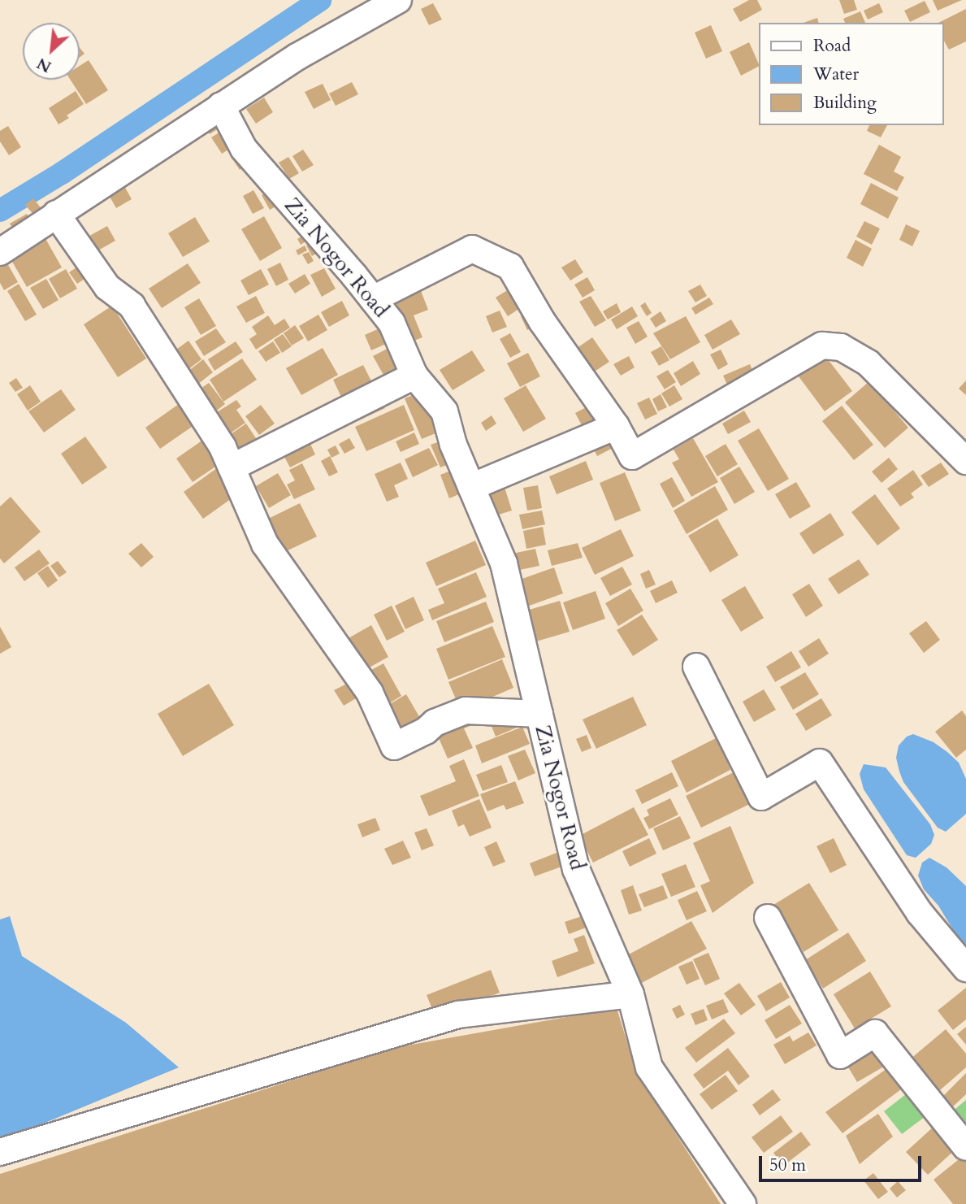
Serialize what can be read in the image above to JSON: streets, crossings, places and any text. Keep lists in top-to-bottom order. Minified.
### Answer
{"streets":{"street":["Zia Nogor Road"]},"legend":["Road","Water","Building"],"scale_bar":"50 m","north":"bottom left"}
